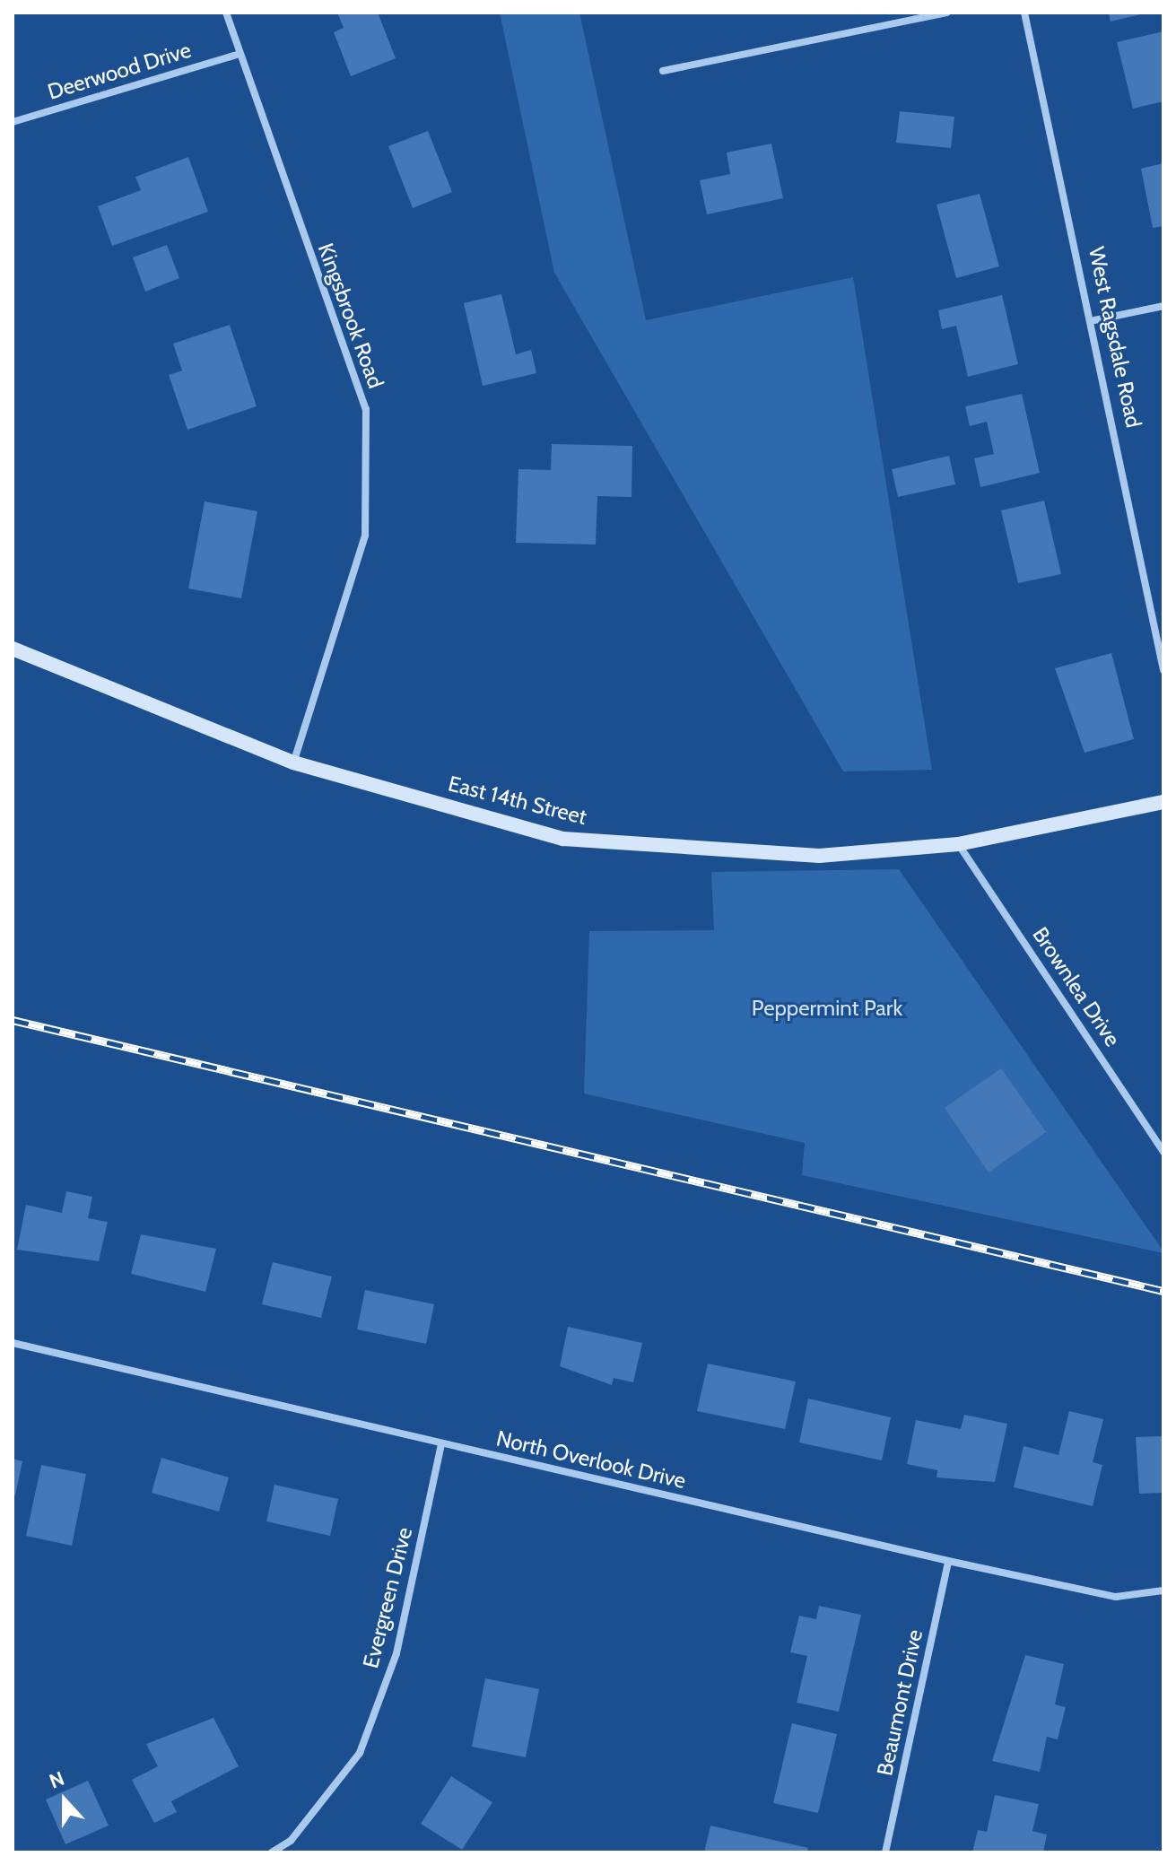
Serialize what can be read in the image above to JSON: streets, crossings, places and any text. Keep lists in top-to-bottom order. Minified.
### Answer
{"streets":{"street":["Deerwood Drive","Kingsbrook Road","West Ragsdale Road","East 14th Street","Brownlea Drive","North Overlook Drive","Evergreen Drive","Beaumont Drive"]},"crossings":[["Deerwood Drive","Kingsbrook Road"],["Kingsbrook Road","East 14th Street"],["East 14th Street","Brownlea Drive"],["North Overlook Drive","Evergreen Drive"],["North Overlook Drive","Beaumont Drive"]],"parks":["Peppermint Park"],"north":"top"}
